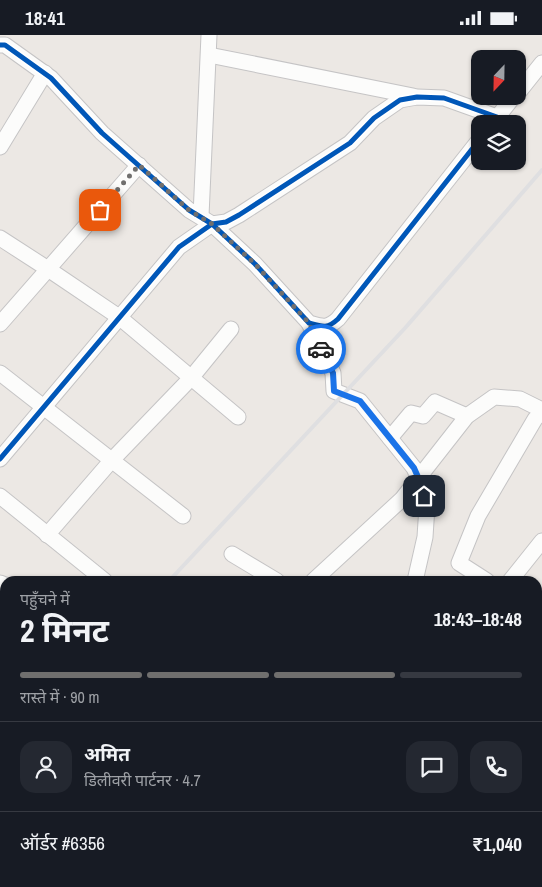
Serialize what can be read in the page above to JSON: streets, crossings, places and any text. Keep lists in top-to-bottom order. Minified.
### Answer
{"north":"bottom","page":{"status":"18:41","heading":["2 मिनट","पहुँचने में","18:43–18:48"],"panel":["अमित","डिलीवरी पार्टनर · 4.7","ऑर्डर #6356","₹1,040"],"bar":"रास्ते में · 90 m"}}
